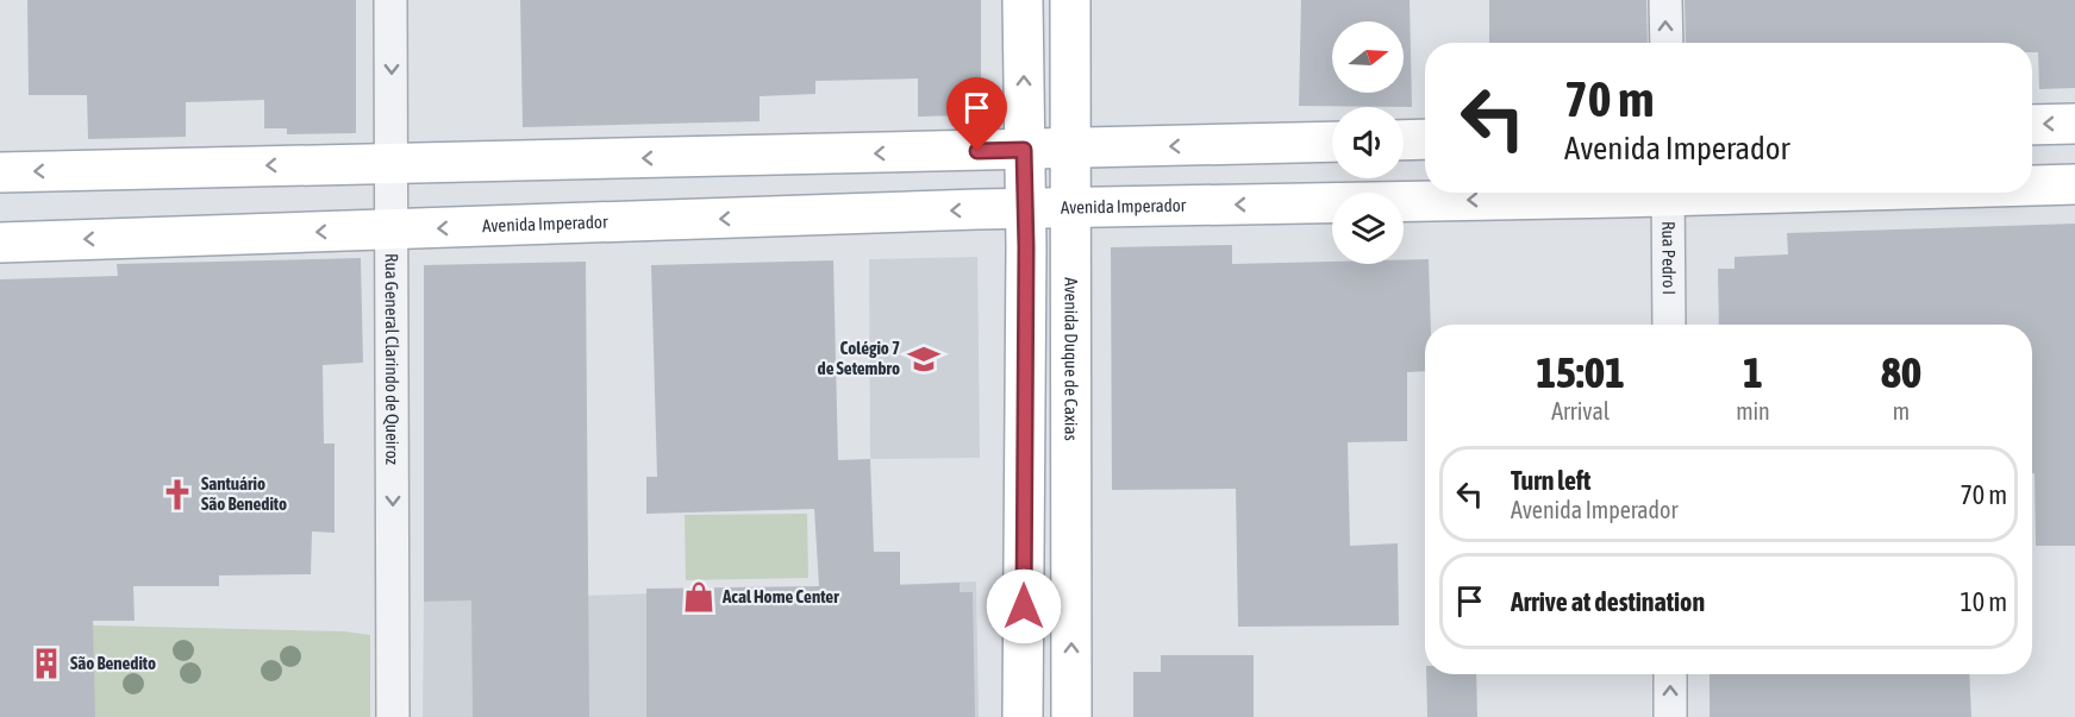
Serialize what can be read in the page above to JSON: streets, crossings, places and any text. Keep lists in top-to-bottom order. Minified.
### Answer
{"streets":{"main road":["Avenida Imperador","Avenida Duque de Caxias"],"street":["Rua Pedro I","Rua General Clarindo de Queiroz"]},"crossings":[["Avenida Imperador","Rua General Clarindo de Queiroz"],["Avenida Imperador","Avenida Duque de Caxias"]],"one_way":["Rua General Clarindo de Queiroz"],"places":{"school or university":["Colégio 7 de Setembro"],"church":["Santuário São Benedito"],"shop":["Acal Home Center"],"building":["São Benedito"]},"north":"right","page":{"turn":["70 m","Avenida Imperador"],"eta":["15:01","Arrival","1","min","80","m"],"list":[{"name":"Turn left","note":"Avenida Imperador","value":"70 m"},{"name":"Arrive at destination","value":"10 m"}]}}
